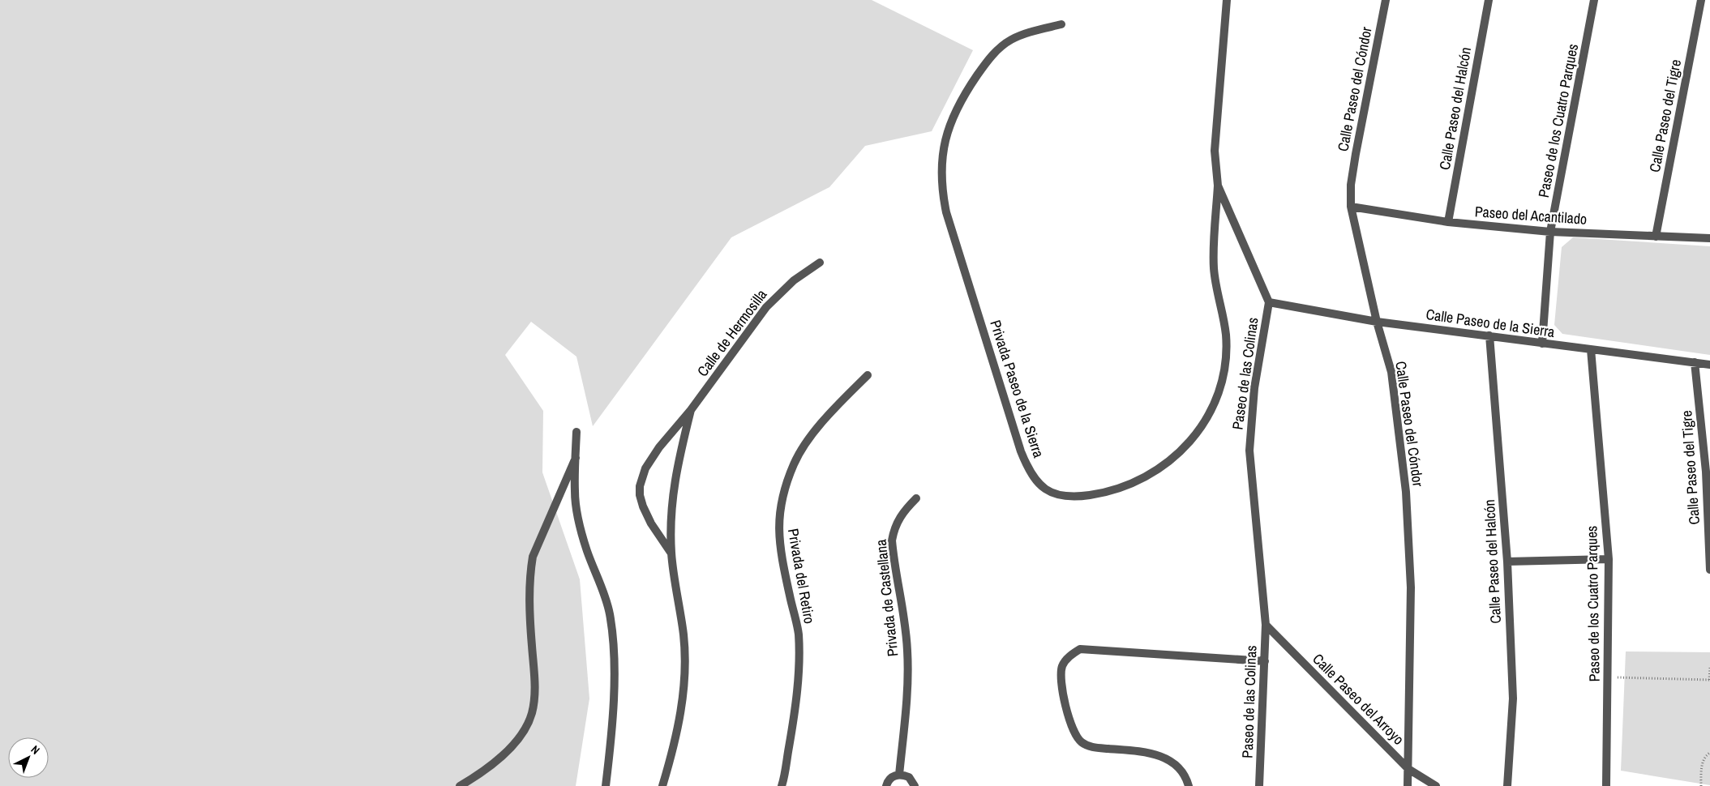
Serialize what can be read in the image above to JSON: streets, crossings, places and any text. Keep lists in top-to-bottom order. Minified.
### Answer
{"streets":{"street":["Calle Paseo del Cóndor","Calle Paseo del Halcón","Calle Paseo del Tigre","Paseo de los Cuatro Parques","Paseo del Acantilado","Calle Paseo de la Sierra","Calle de Hermosilla","Paseo de las Colinas","Privada Paseo de la Sierra","Privada del Retiro","Privada de Castellana","Calle Paseo del Arroyo"]},"crossings":[["Calle Paseo del Cóndor","Paseo del Acantilado"],["Calle Paseo del Cóndor","Calle Paseo de la Sierra"],["Calle Paseo del Cóndor","Calle Paseo del Arroyo"],["Calle Paseo del Halcón","Paseo del Acantilado"],["Calle Paseo del Halcón","Calle Paseo de la Sierra"],["Calle Paseo del Tigre","Paseo del Acantilado"],["Calle Paseo del Tigre","Calle Paseo de la Sierra"],["Paseo de los Cuatro Parques","Paseo del Acantilado"],["Paseo de los Cuatro Parques","Calle Paseo de la Sierra"],["Calle Paseo de la Sierra","Paseo de las Colinas"],["Paseo de las Colinas","Privada Paseo de la Sierra"],["Paseo de las Colinas","Calle Paseo del Arroyo"]],"north":"top right"}
